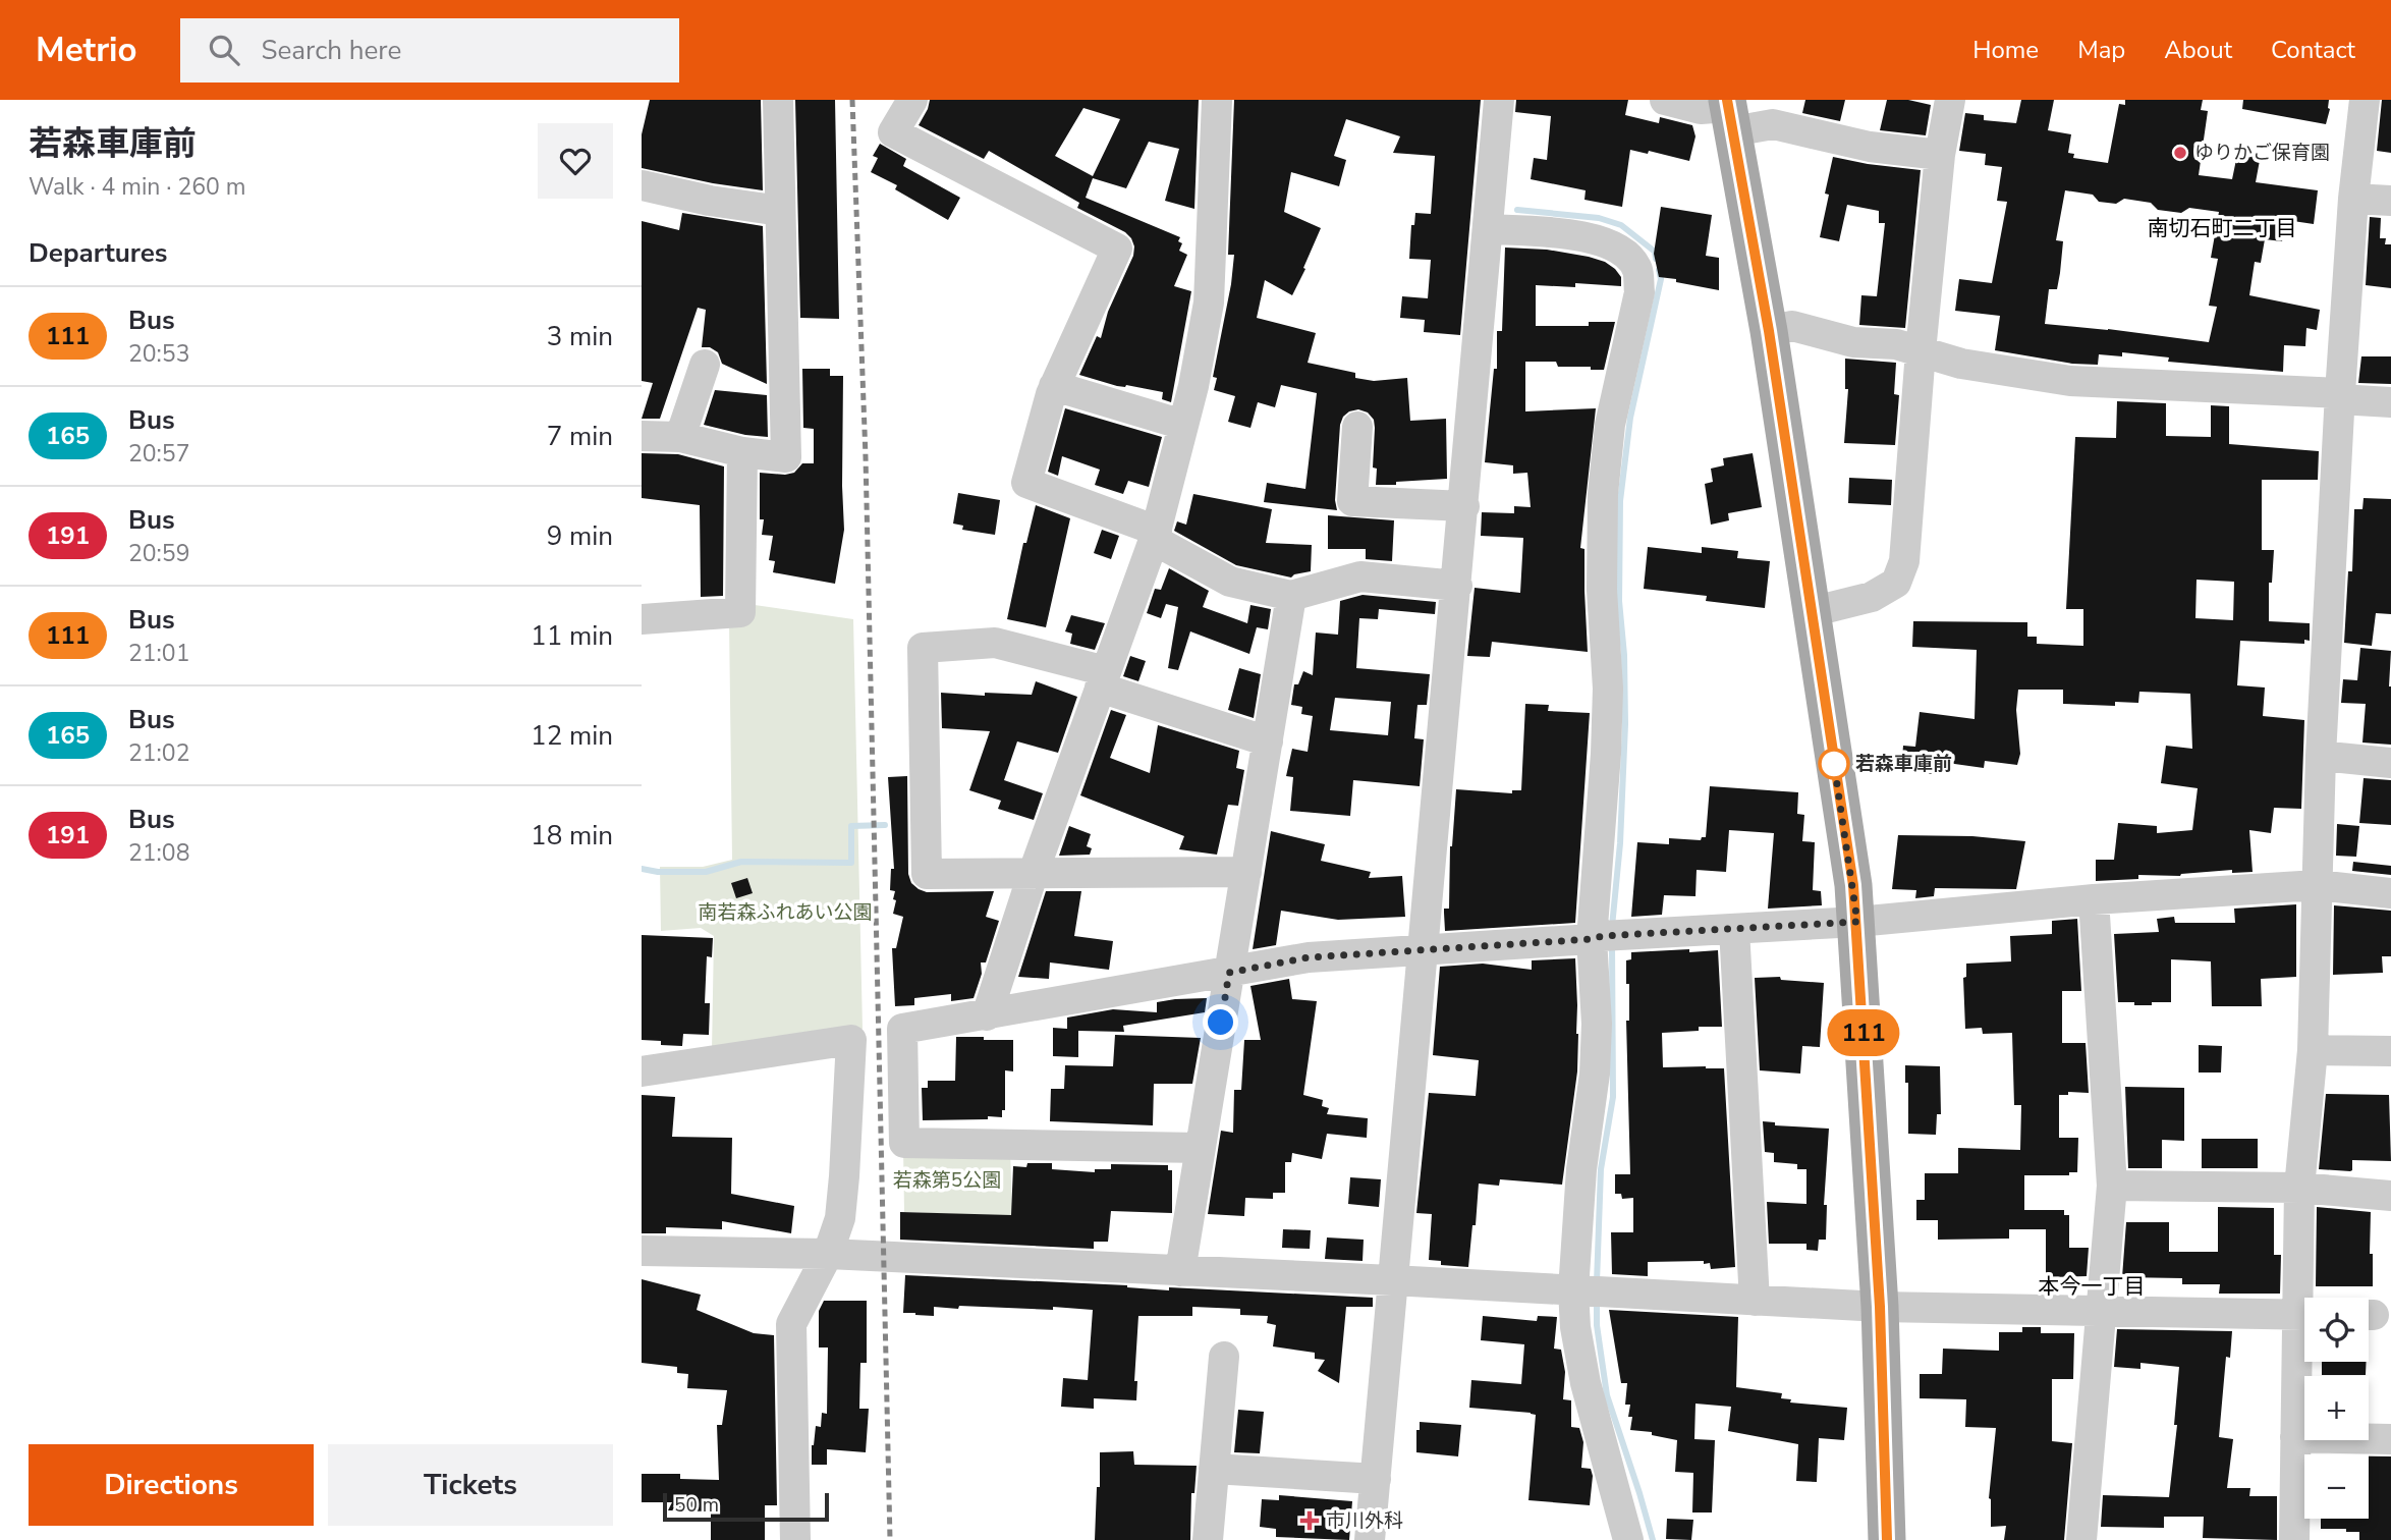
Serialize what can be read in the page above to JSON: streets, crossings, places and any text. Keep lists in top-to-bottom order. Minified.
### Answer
{"districts":["南切石町二丁目","本今一丁目"],"parks":["南若森ふれあい公園","若森第5公園"],"places":{"other":["ゆりかご保育園","若森車庫前"],"health":["市川外科"]},"lines":["bus line 111"],"scale_bar":"50 m","page":{"header":"Metrio","search":"Search here","nav":["Home","Map","About","Contact"],"heading":[["若森車庫前","Walk · 4 min · 260 m"],"Departures"],"on_map":"111","list":[{"mark":"111","name":"Bus","note":"20:53","value":"3 min"},{"mark":"165","name":"Bus","note":"20:57","value":"7 min"},{"mark":"191","name":"Bus","note":"20:59","value":"9 min"},{"mark":"111","name":"Bus","note":"21:01","value":"11 min"},{"mark":"165","name":"Bus","note":"21:02","value":"12 min"},{"mark":"191","name":"Bus","note":"21:08","value":"18 min"}],"map_buttons":["+","−"],"buttons":["Directions","Tickets"],"scale":"50 m"}}
